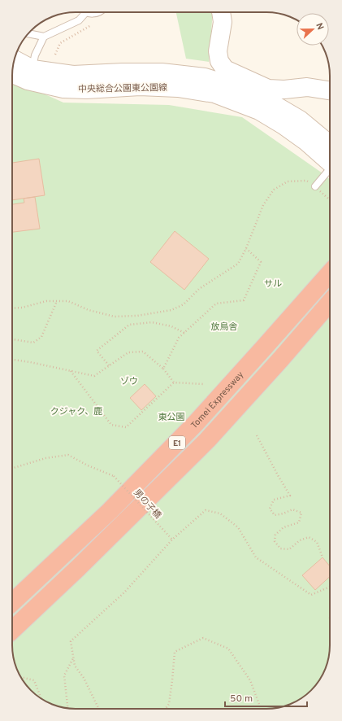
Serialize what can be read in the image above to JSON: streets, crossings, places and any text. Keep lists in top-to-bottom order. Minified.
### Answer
{"streets":{"highway":["Tomei Expressway","E1"],"street":["中央総合公園東公園線"],"path":["男の子橋"]},"parks":["サル","放鳥舎","ゾウ","クジャク、鹿","東公園"],"scale_bar":"50 m","north":"right"}
